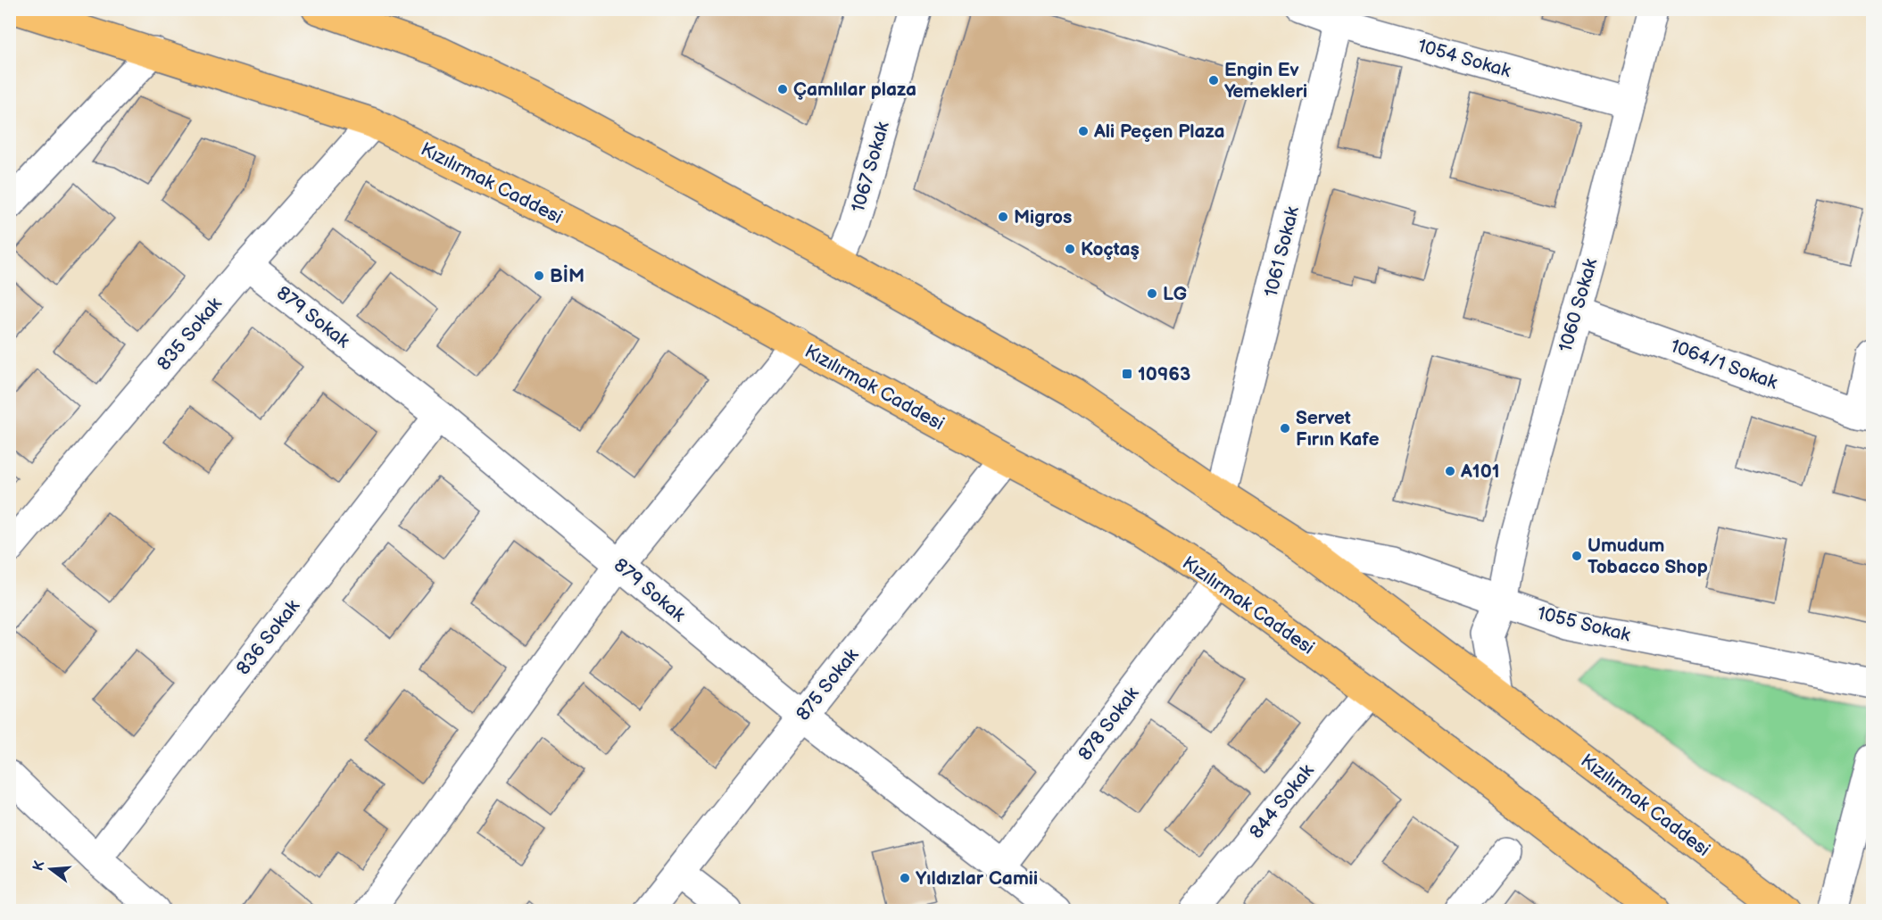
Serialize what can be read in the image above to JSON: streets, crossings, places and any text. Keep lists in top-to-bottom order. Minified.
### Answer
{"streets":{"main road":["Kızılırmak Caddesi"],"street":["1054 Sokak","1067 Sokak","1061 Sokak","1060 Sokak","879 Sokak","835 Sokak","1064/1 Sokak","1055 Sokak","836 Sokak","875 Sokak","878 Sokak","844 Sokak"]},"crossings":[["1054 Sokak","1061 Sokak"],["1054 Sokak","1060 Sokak"],["1067 Sokak","Kızılırmak Caddesi"],["Kızılırmak Caddesi","1061 Sokak"],["Kızılırmak Caddesi","1060 Sokak"],["Kızılırmak Caddesi","835 Sokak"],["Kızılırmak Caddesi","1055 Sokak"],["Kızılırmak Caddesi","875 Sokak"],["Kızılırmak Caddesi","878 Sokak"],["Kızılırmak Caddesi","844 Sokak"],["1060 Sokak","1064/1 Sokak"],["1060 Sokak","1055 Sokak"],["879 Sokak","835 Sokak"],["879 Sokak","836 Sokak"],["879 Sokak","875 Sokak"],["879 Sokak","878 Sokak"]],"places":{"other":["Engin Ev Yemekleri","Çamlılar plaza","Ali Peçen Plaza","Migros","Koçtaş","BİM","LG","Servet Fırın Kafe","A101","Umudum Tobacco Shop","Yıldızlar Camii"],"transit":["10963"]},"north":"left"}
